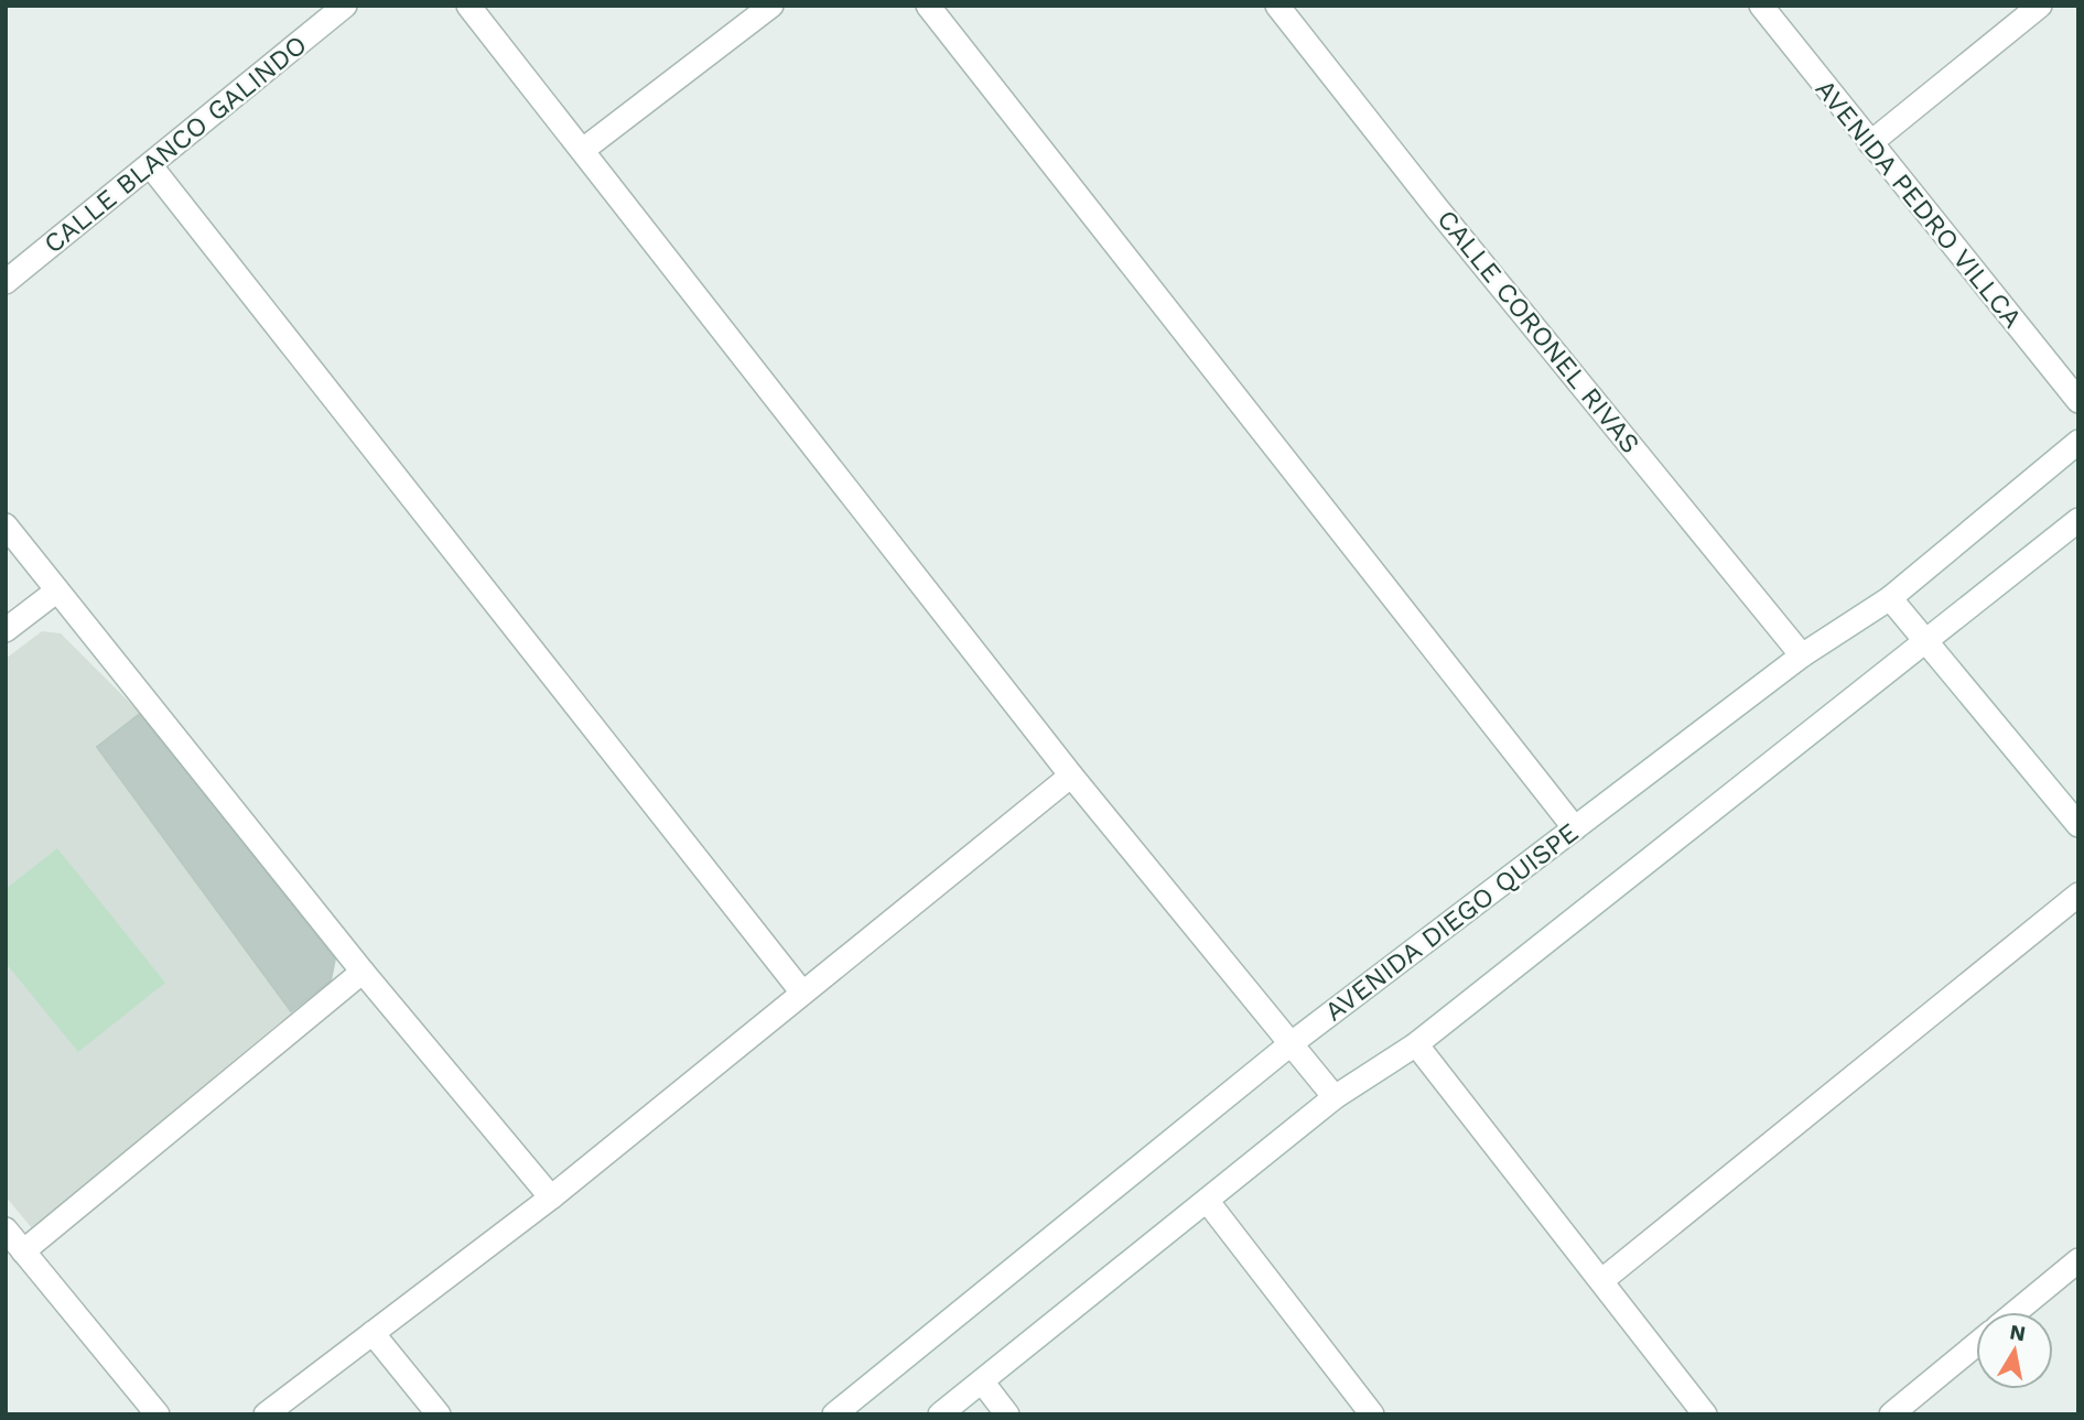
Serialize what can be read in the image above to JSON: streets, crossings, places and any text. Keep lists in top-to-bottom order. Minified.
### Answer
{"streets":{"street":["CALLE BLANCO GALINDO","AVENIDA PEDRO VILLCA","CALLE CORONEL RIVAS","AVENIDA DIEGO QUISPE"]},"crossings":[["CALLE CORONEL RIVAS","AVENIDA DIEGO QUISPE"]],"north":"top"}
